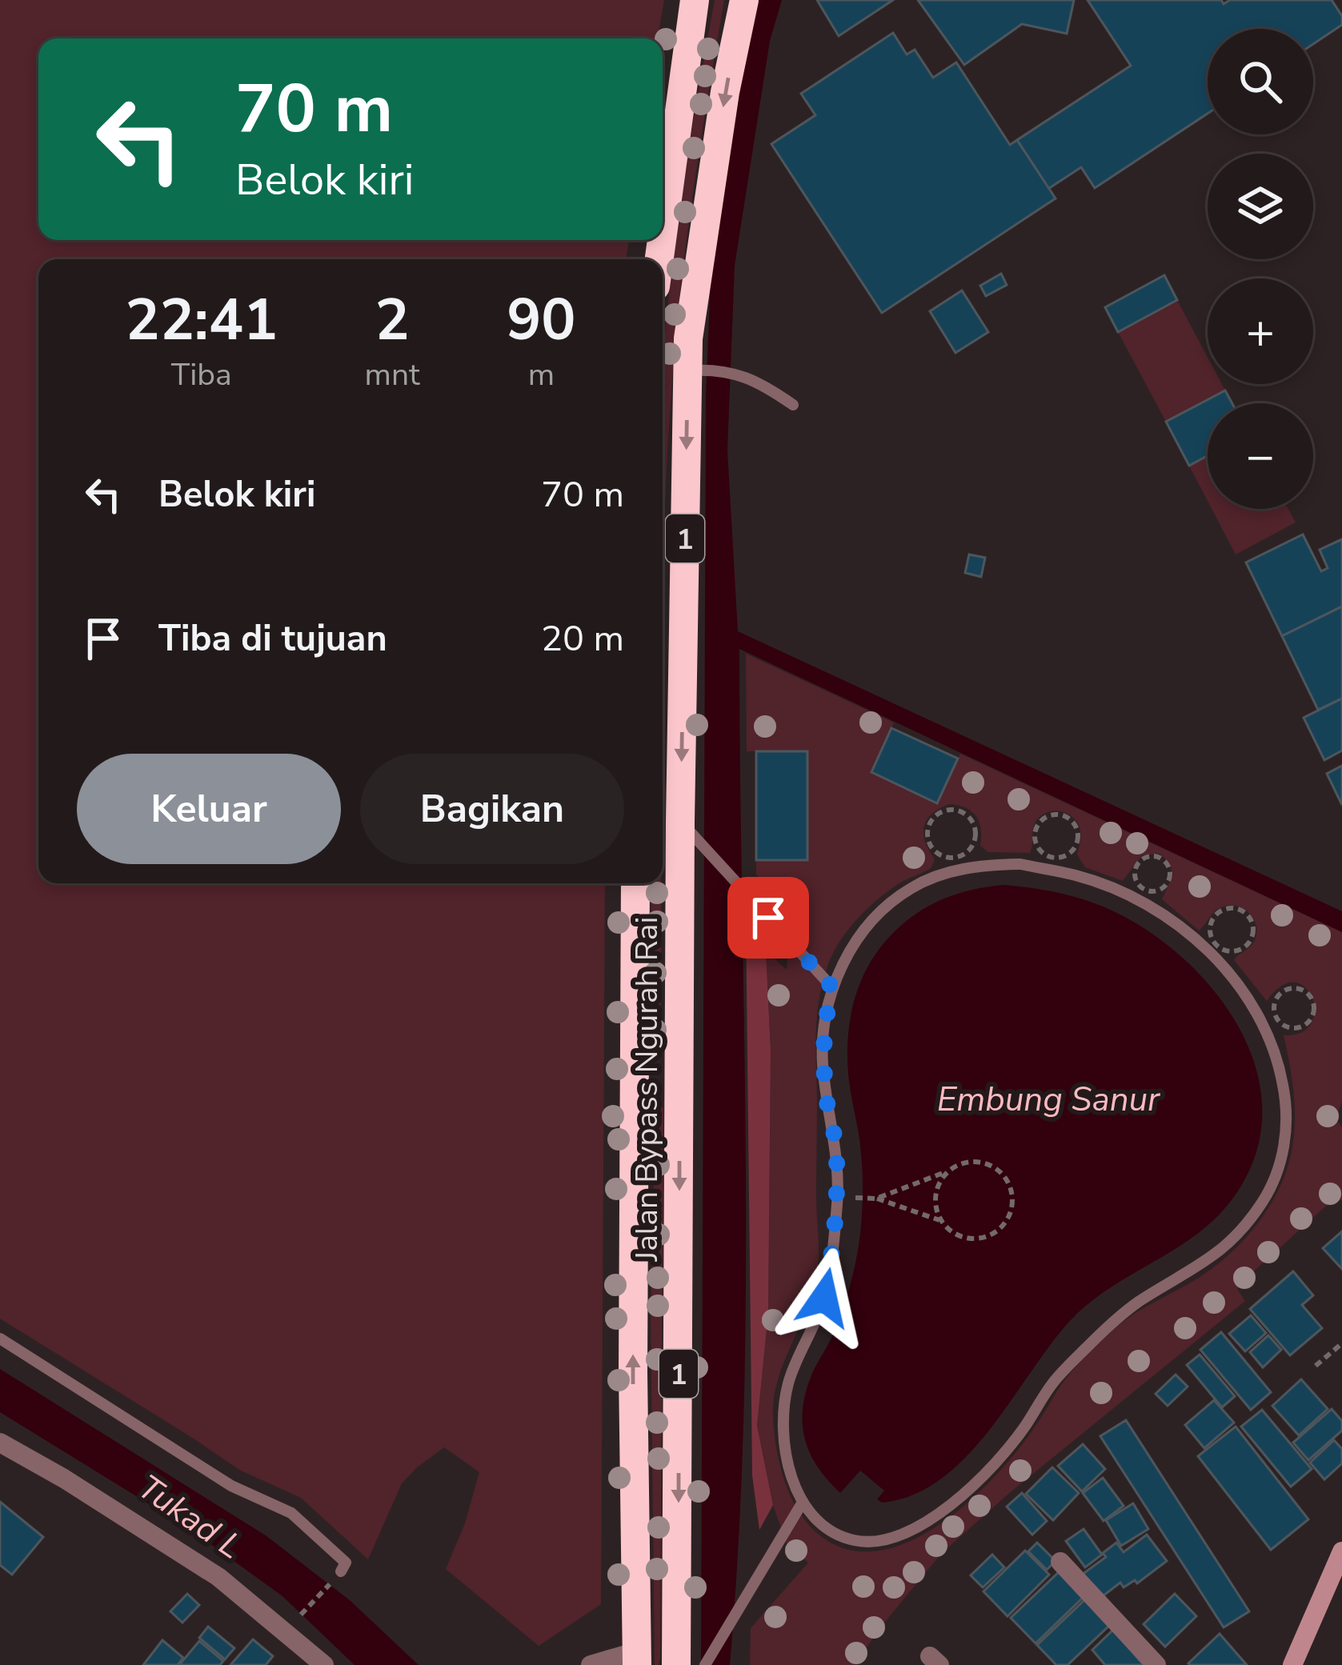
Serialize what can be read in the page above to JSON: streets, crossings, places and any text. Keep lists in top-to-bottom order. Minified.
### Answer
{"streets":{"highway":["1","Jalan Bypass Ngurah Rai"]},"water":["Embung Sanur","Tukad L"],"page":{"map_buttons":["+","−"],"turn":["70 m","Belok kiri"],"eta":["22:41","Tiba","2","mnt","90","m"],"list":[{"name":"Belok kiri","value":"70 m"},{"name":"Tiba di tujuan","value":"20 m"}],"buttons":["Keluar","Bagikan"]}}
